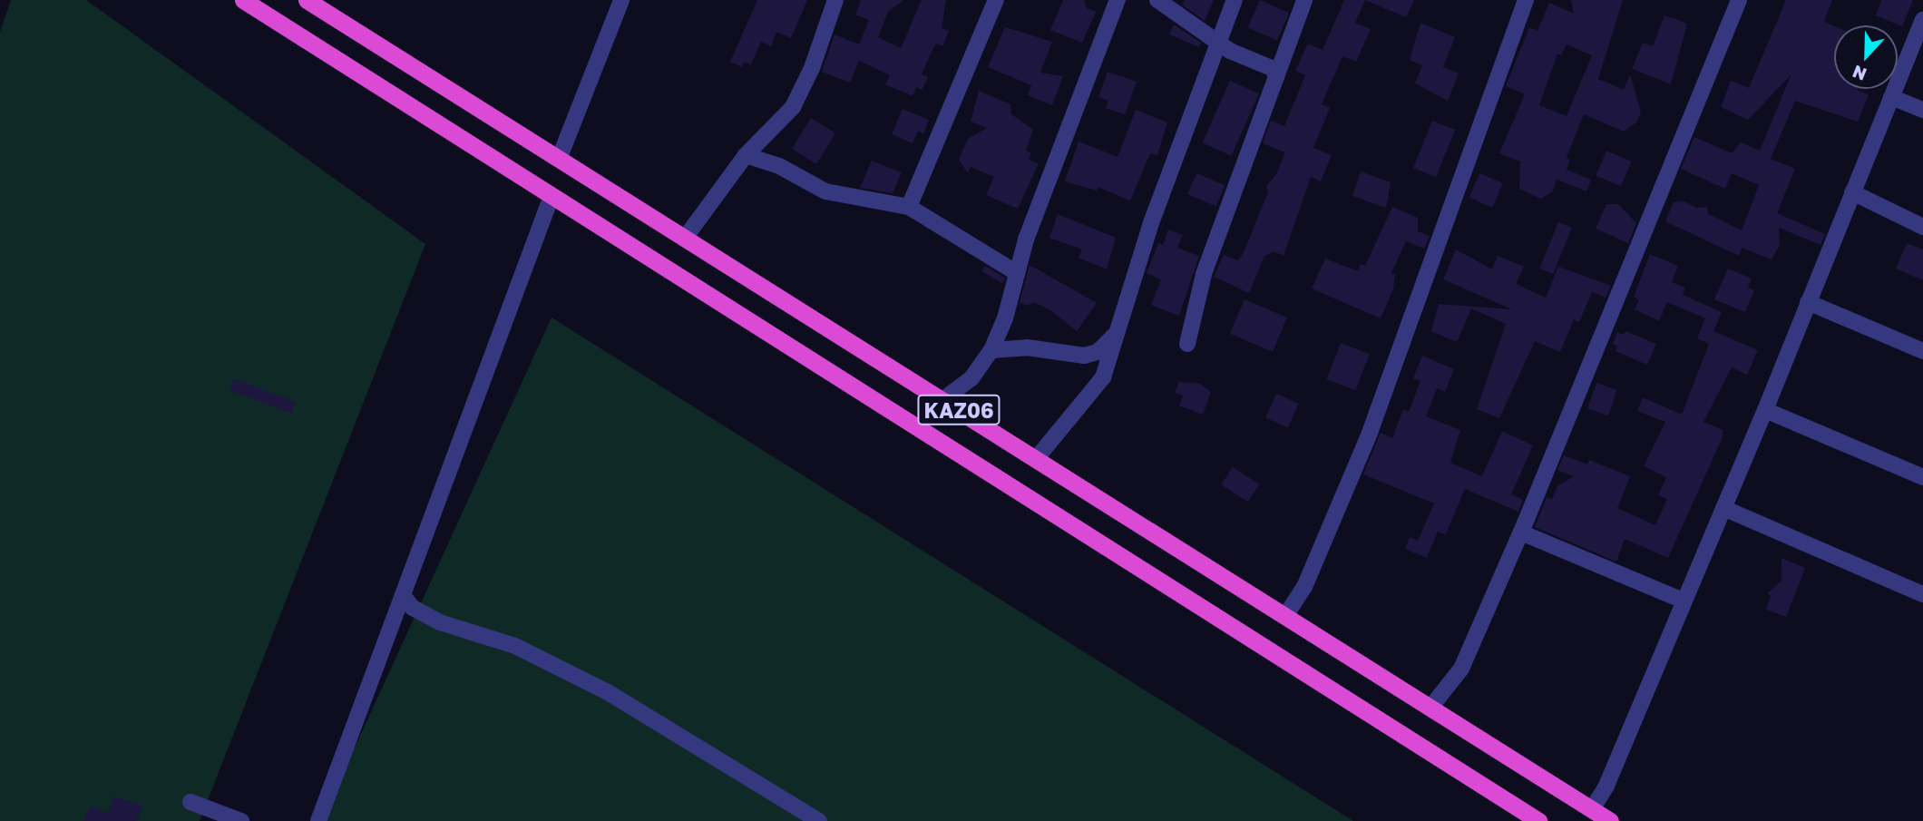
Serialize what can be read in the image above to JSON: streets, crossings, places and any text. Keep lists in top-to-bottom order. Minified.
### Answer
{"streets":{"highway":["KАZ06"]},"north":"bottom"}
